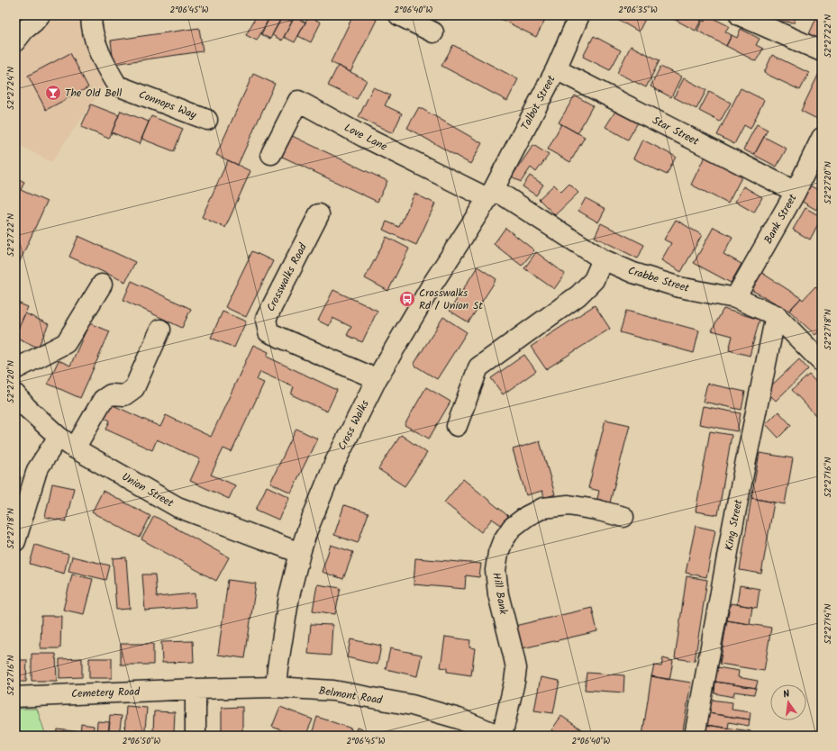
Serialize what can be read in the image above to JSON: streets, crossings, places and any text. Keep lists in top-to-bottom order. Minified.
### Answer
{"streets":{"street":["Talbot Street","Connops Way","Star Street","Love Lane","Bank Street","Crosswalks Road","Crabbe Street","Cross Walks","Union Street","King Street","Hill Bank","Cemetery Road","Belmont Road"]},"crossings":[["Talbot Street","Star Street"],["Talbot Street","Love Lane"],["Talbot Street","Crabbe Street"],["Talbot Street","Cross Walks"],["Star Street","Bank Street"],["Love Lane","Crabbe Street"],["Love Lane","Cross Walks"],["Bank Street","Crabbe Street"],["Crosswalks Road","Cross Walks"],["Crabbe Street","Cross Walks"],["Crabbe Street","King Street"],["Cross Walks","Union Street"],["Cross Walks","Belmont Road"],["Hill Bank","Belmont Road"],["Cemetery Road","Belmont Road"]],"places":{"bar":["The Old Bell"],"bus stop":["Crosswalks Rd / Union St"]},"north":"top","coordinates":["2°06'45\"W","2°06'40\"W","2°06'35\"W","52°27'22\"N","52°27'24\"N","52°27'20\"N","52°27'18\"N","52°27'16\"N","52°27'14\"N","2°06'50\"W"]}
